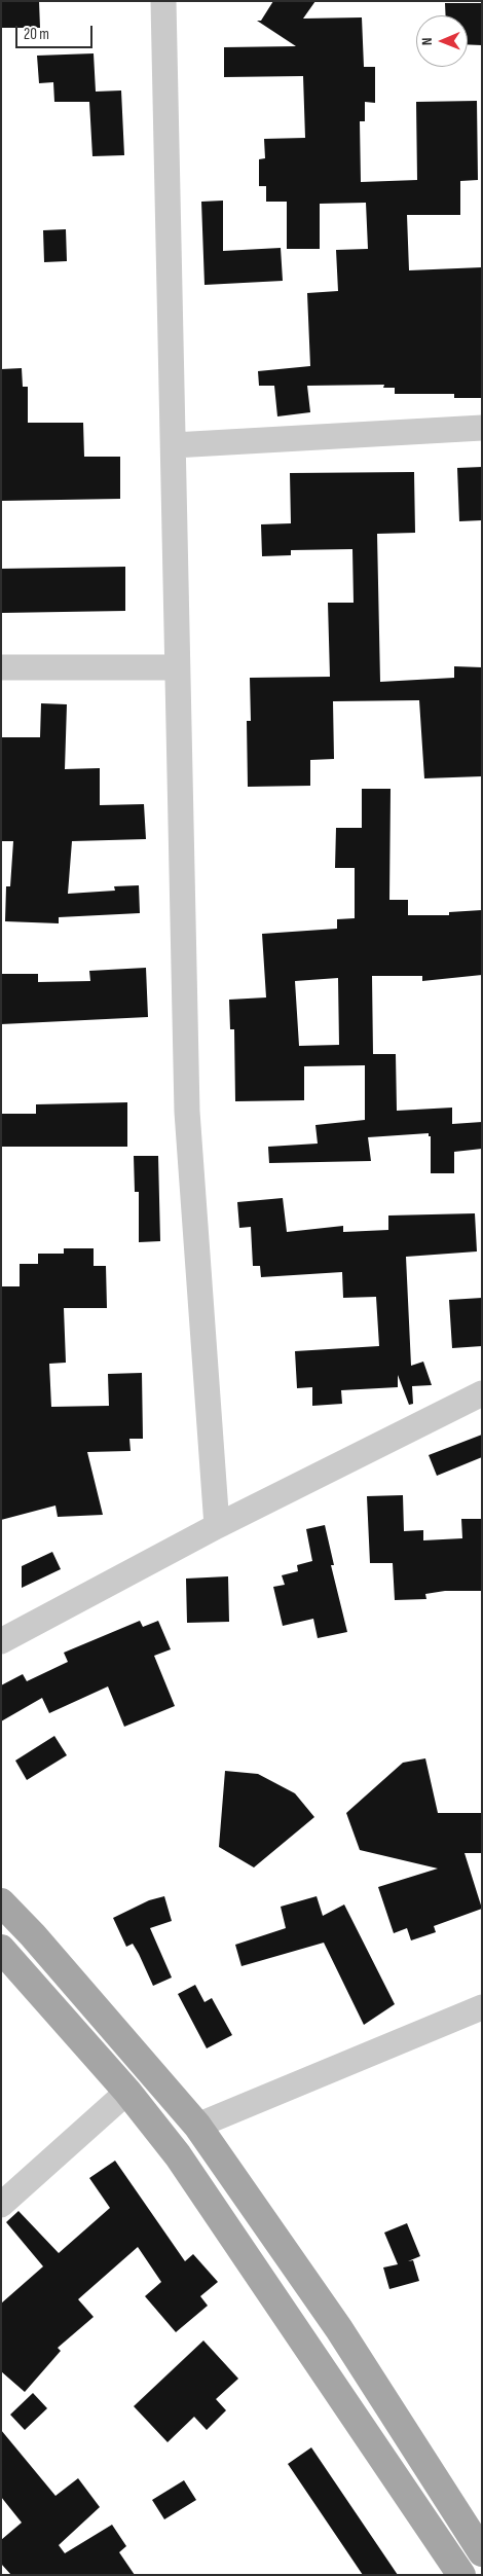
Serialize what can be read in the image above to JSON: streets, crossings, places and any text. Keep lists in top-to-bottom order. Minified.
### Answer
{"scale_bar":"20 m","north":"left"}
